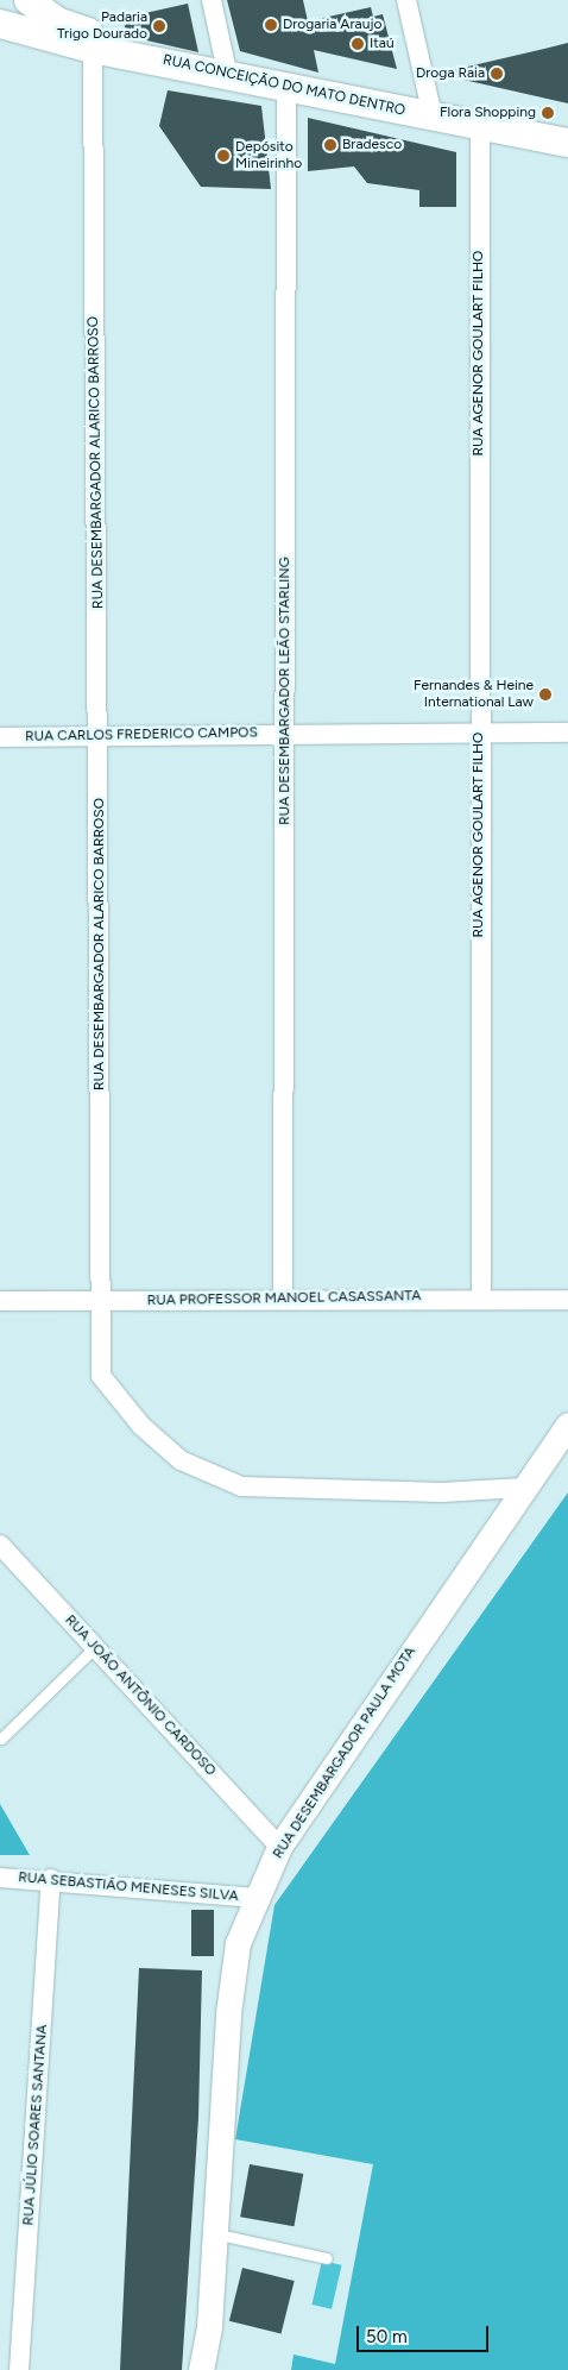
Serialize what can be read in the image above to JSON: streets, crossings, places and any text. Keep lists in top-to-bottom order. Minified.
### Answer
{"streets":{"main road":["RUA CONCEIÇÃO DO MATO DENTRO"],"street":["RUA AGENOR GOULART FILHO","RUA DESEMBARGADOR ALARICO BARROSO","RUA DESEMBARGADOR LEÃO STARLING","RUA CARLOS FREDERICO CAMPOS","RUA PROFESSOR MANOEL CASASSANTA","RUA JOÃO ANTÔNIO CARDOSO","RUA DESEMBARGADOR PAULA MOTA","RUA SEBASTIÃO MENESES SILVA","RUA JÚLIO SOARES SANTANA"]},"crossings":[["RUA CONCEIÇÃO DO MATO DENTRO","RUA AGENOR GOULART FILHO"],["RUA CONCEIÇÃO DO MATO DENTRO","RUA DESEMBARGADOR ALARICO BARROSO"],["RUA CONCEIÇÃO DO MATO DENTRO","RUA DESEMBARGADOR LEÃO STARLING"],["RUA AGENOR GOULART FILHO","RUA CARLOS FREDERICO CAMPOS"],["RUA AGENOR GOULART FILHO","RUA PROFESSOR MANOEL CASASSANTA"],["RUA DESEMBARGADOR ALARICO BARROSO","RUA CARLOS FREDERICO CAMPOS"],["RUA DESEMBARGADOR ALARICO BARROSO","RUA PROFESSOR MANOEL CASASSANTA"],["RUA DESEMBARGADOR ALARICO BARROSO","RUA DESEMBARGADOR PAULA MOTA"],["RUA DESEMBARGADOR LEÃO STARLING","RUA CARLOS FREDERICO CAMPOS"],["RUA DESEMBARGADOR LEÃO STARLING","RUA PROFESSOR MANOEL CASASSANTA"],["RUA JOÃO ANTÔNIO CARDOSO","RUA DESEMBARGADOR PAULA MOTA"],["RUA DESEMBARGADOR PAULA MOTA","RUA SEBASTIÃO MENESES SILVA"],["RUA SEBASTIÃO MENESES SILVA","RUA JÚLIO SOARES SANTANA"]],"places":["Drogaria Araujo","Padaria Trigo Dourado","Itaú","Droga Raia","Flora Shopping","Bradesco","Depósito Mineirinho","Fernandes & Heine International Law"],"scale_bar":"50 m"}
